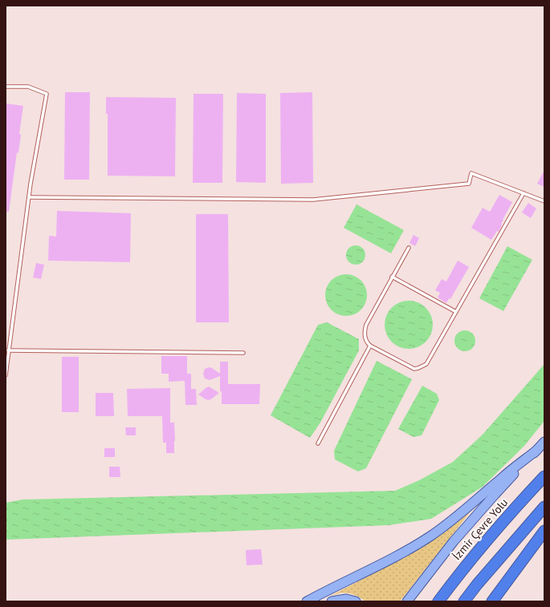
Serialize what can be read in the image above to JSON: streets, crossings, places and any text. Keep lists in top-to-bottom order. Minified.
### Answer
{"streets":{"highway":["İzmir Çevre Yolu"]}}
